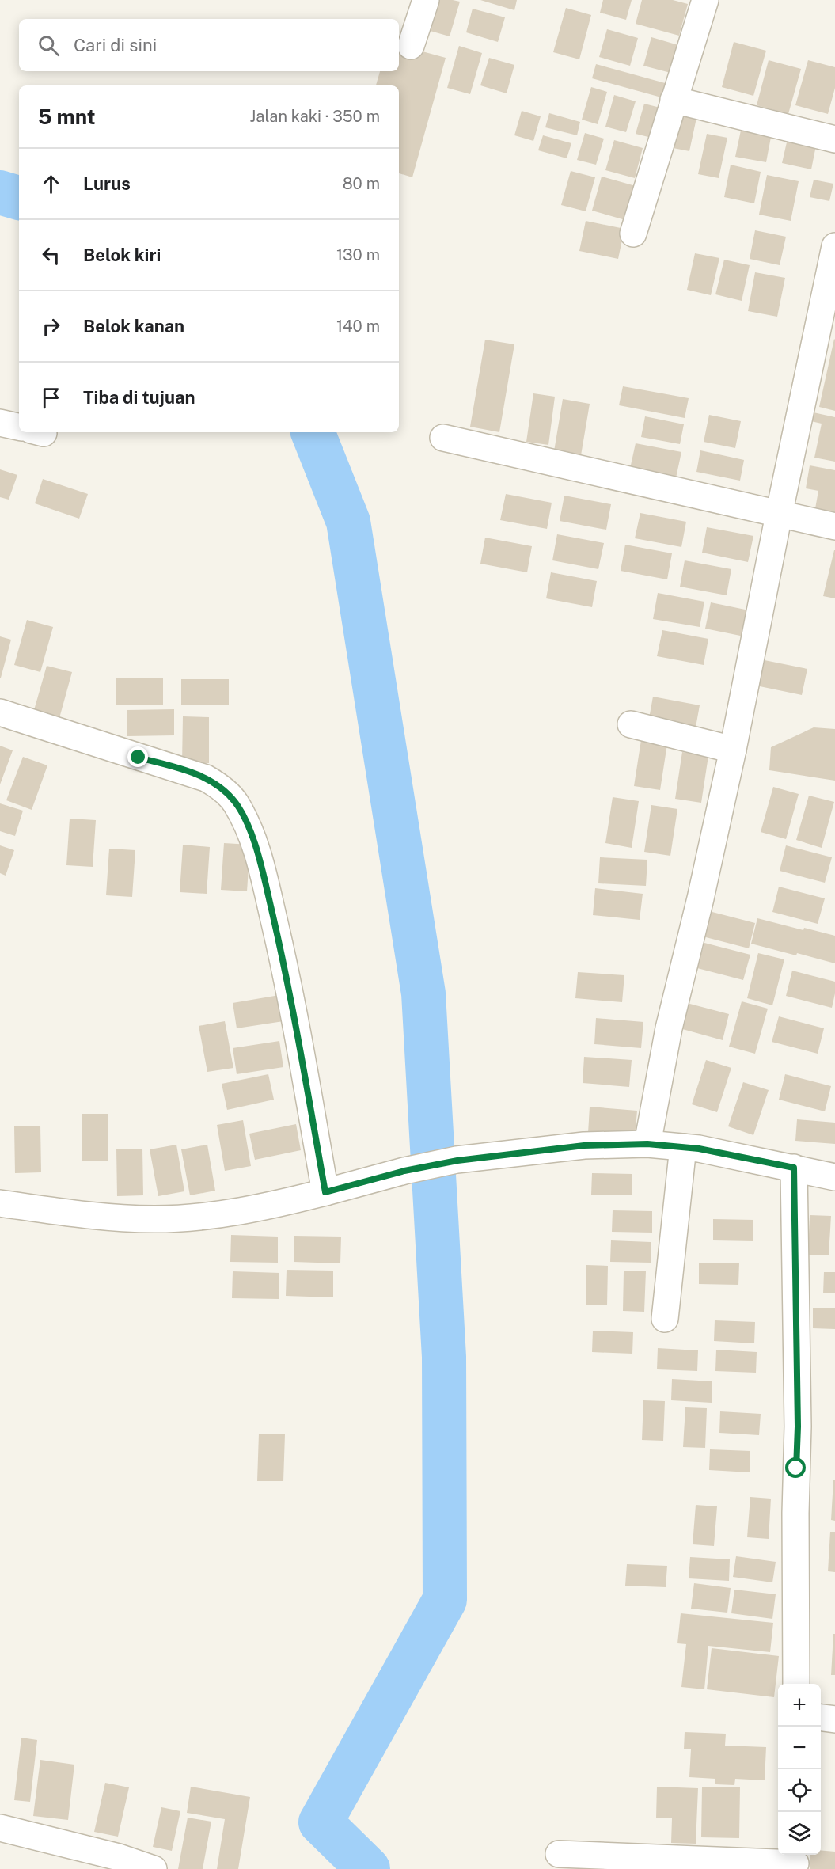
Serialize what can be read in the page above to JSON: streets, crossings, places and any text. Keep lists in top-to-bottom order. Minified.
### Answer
{"page":{"search":"Cari di sini","heading":["5 mnt","Jalan kaki · 350 m"],"list":[["Lurus","80 m"],["Belok kiri","130 m"],["Belok kanan","140 m"],"Tiba di tujuan"],"map_buttons":["+","−"]}}
